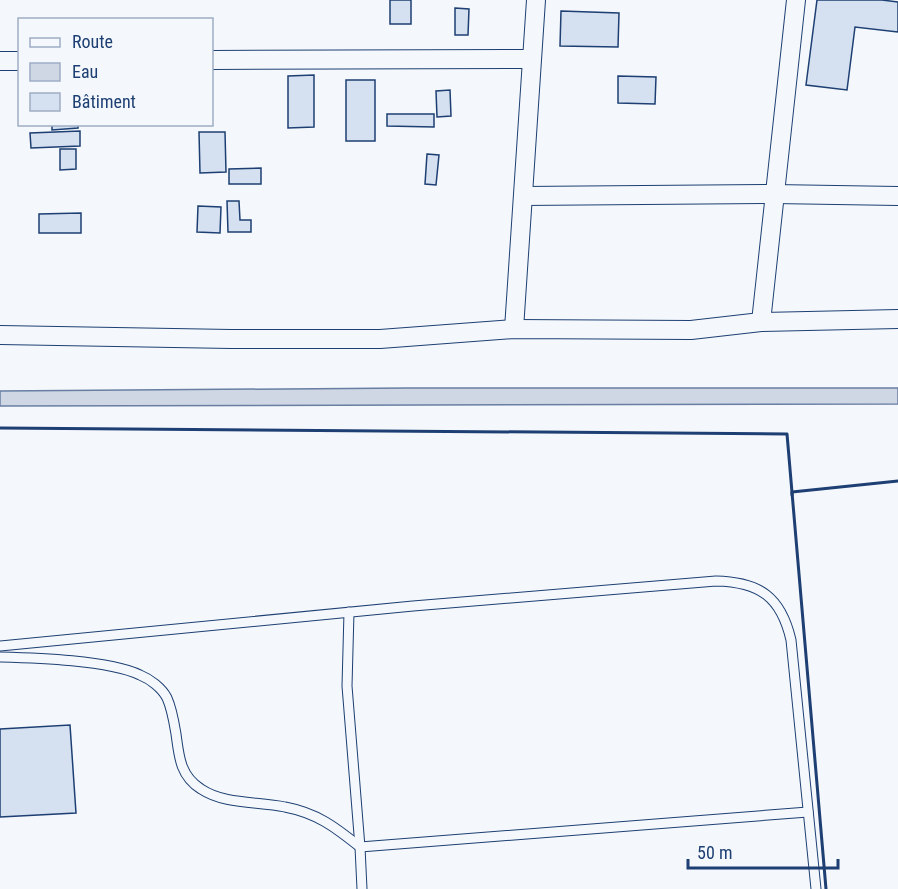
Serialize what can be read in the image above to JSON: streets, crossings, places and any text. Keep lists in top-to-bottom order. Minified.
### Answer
{"legend":["Route","Eau","Bâtiment"],"scale_bar":"50 m"}
